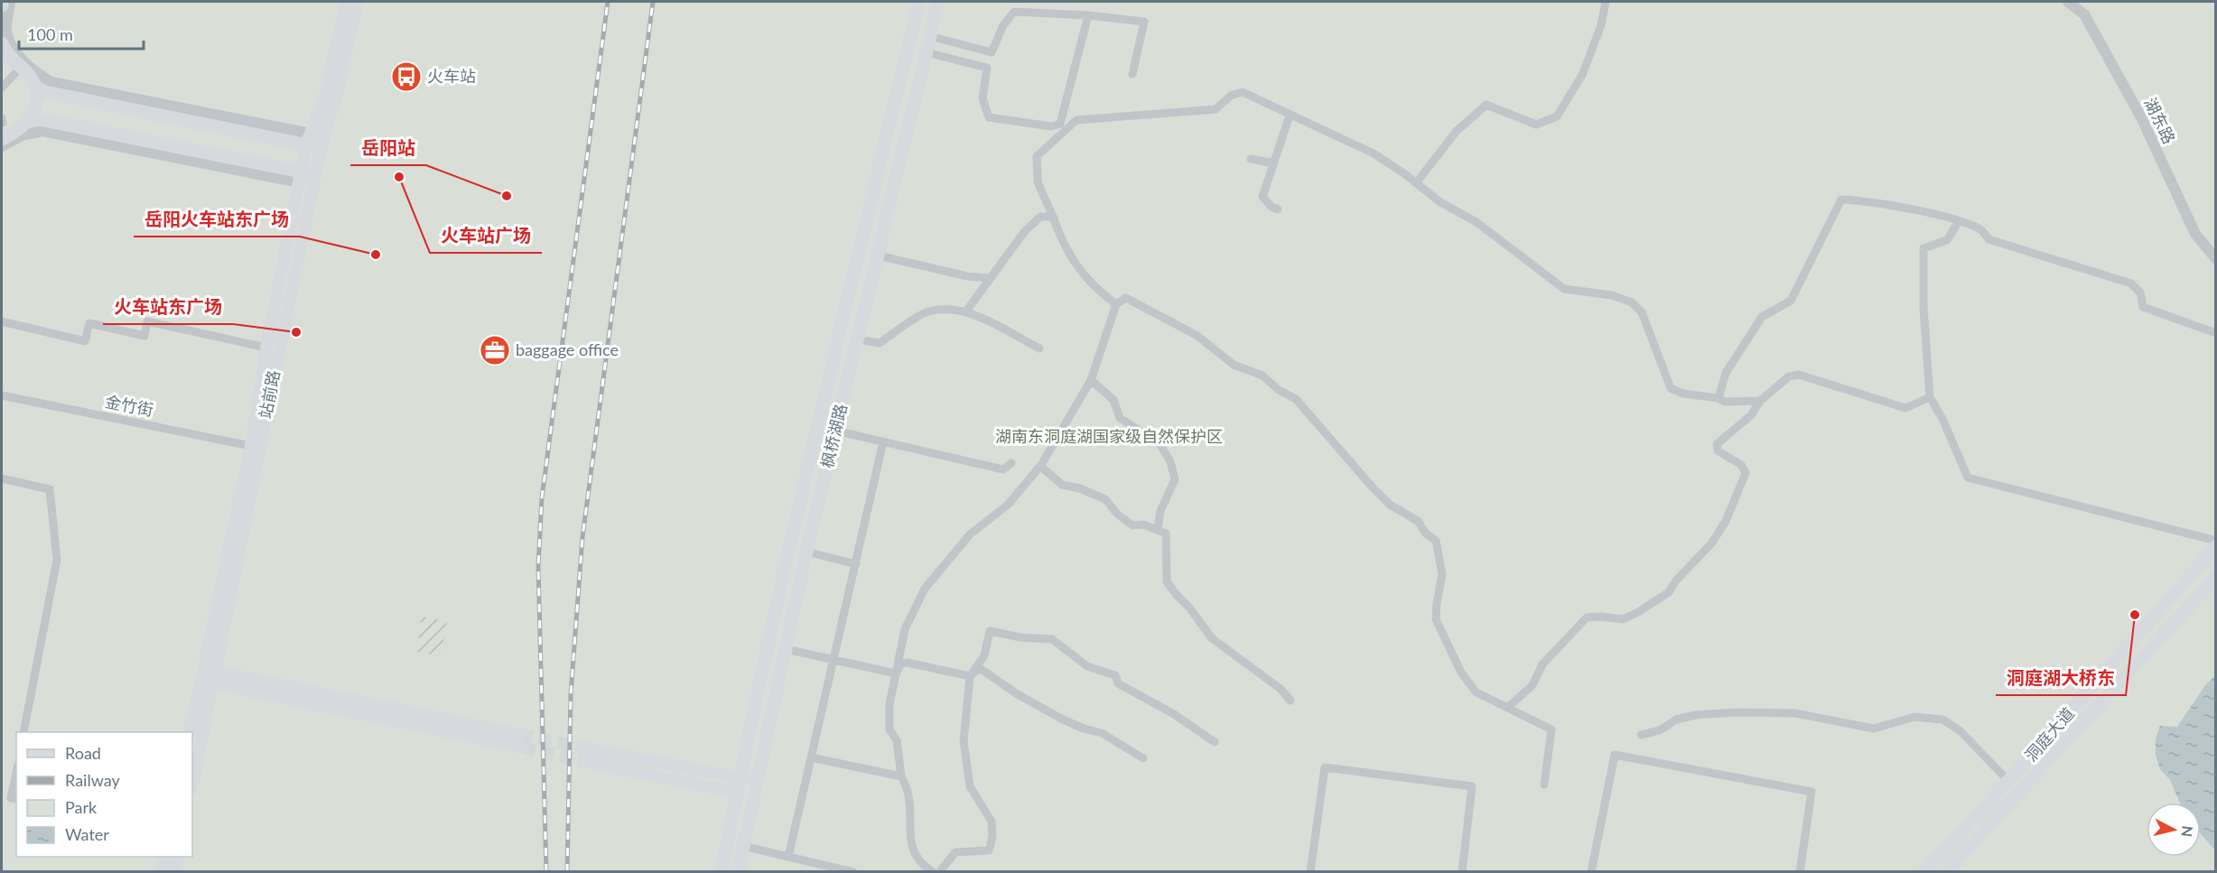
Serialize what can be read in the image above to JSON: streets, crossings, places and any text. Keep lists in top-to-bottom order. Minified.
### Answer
{"streets":{"main road":["站前路","枫桥湖路","洞庭大道"],"street":["湖东路","金竹街"]},"crossings":[["站前路","金竹街"]],"parks":["湖南东洞庭湖国家级自然保护区"],"places":{"bus stop":["火车站"],"other":["火车站广场","岳阳站","岳阳火车站东广场","火车站东广场","洞庭湖大桥东"],"office":["baggage office"]},"legend":["Road","Railway","Park","Water"],"scale_bar":"100 m","north":"right"}
